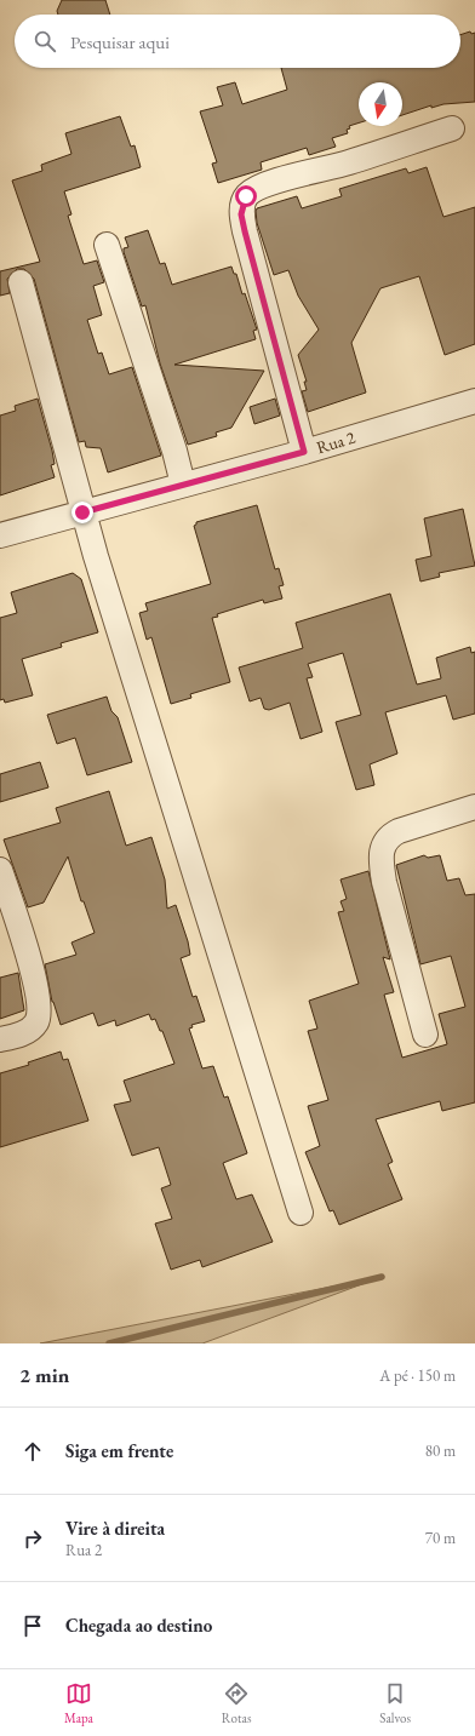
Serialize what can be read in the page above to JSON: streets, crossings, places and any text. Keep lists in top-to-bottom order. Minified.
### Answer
{"streets":{"street":["Rua 2"]},"north":"bottom","page":{"search":"Pesquisar aqui","heading":["2 min","A pé · 150 m"],"list":[["Siga em frente","80 m"],["Vire à direita","Rua 2","70 m"],"Chegada ao destino"],"nav":["Mapa","Rotas","Salvos"]}}
